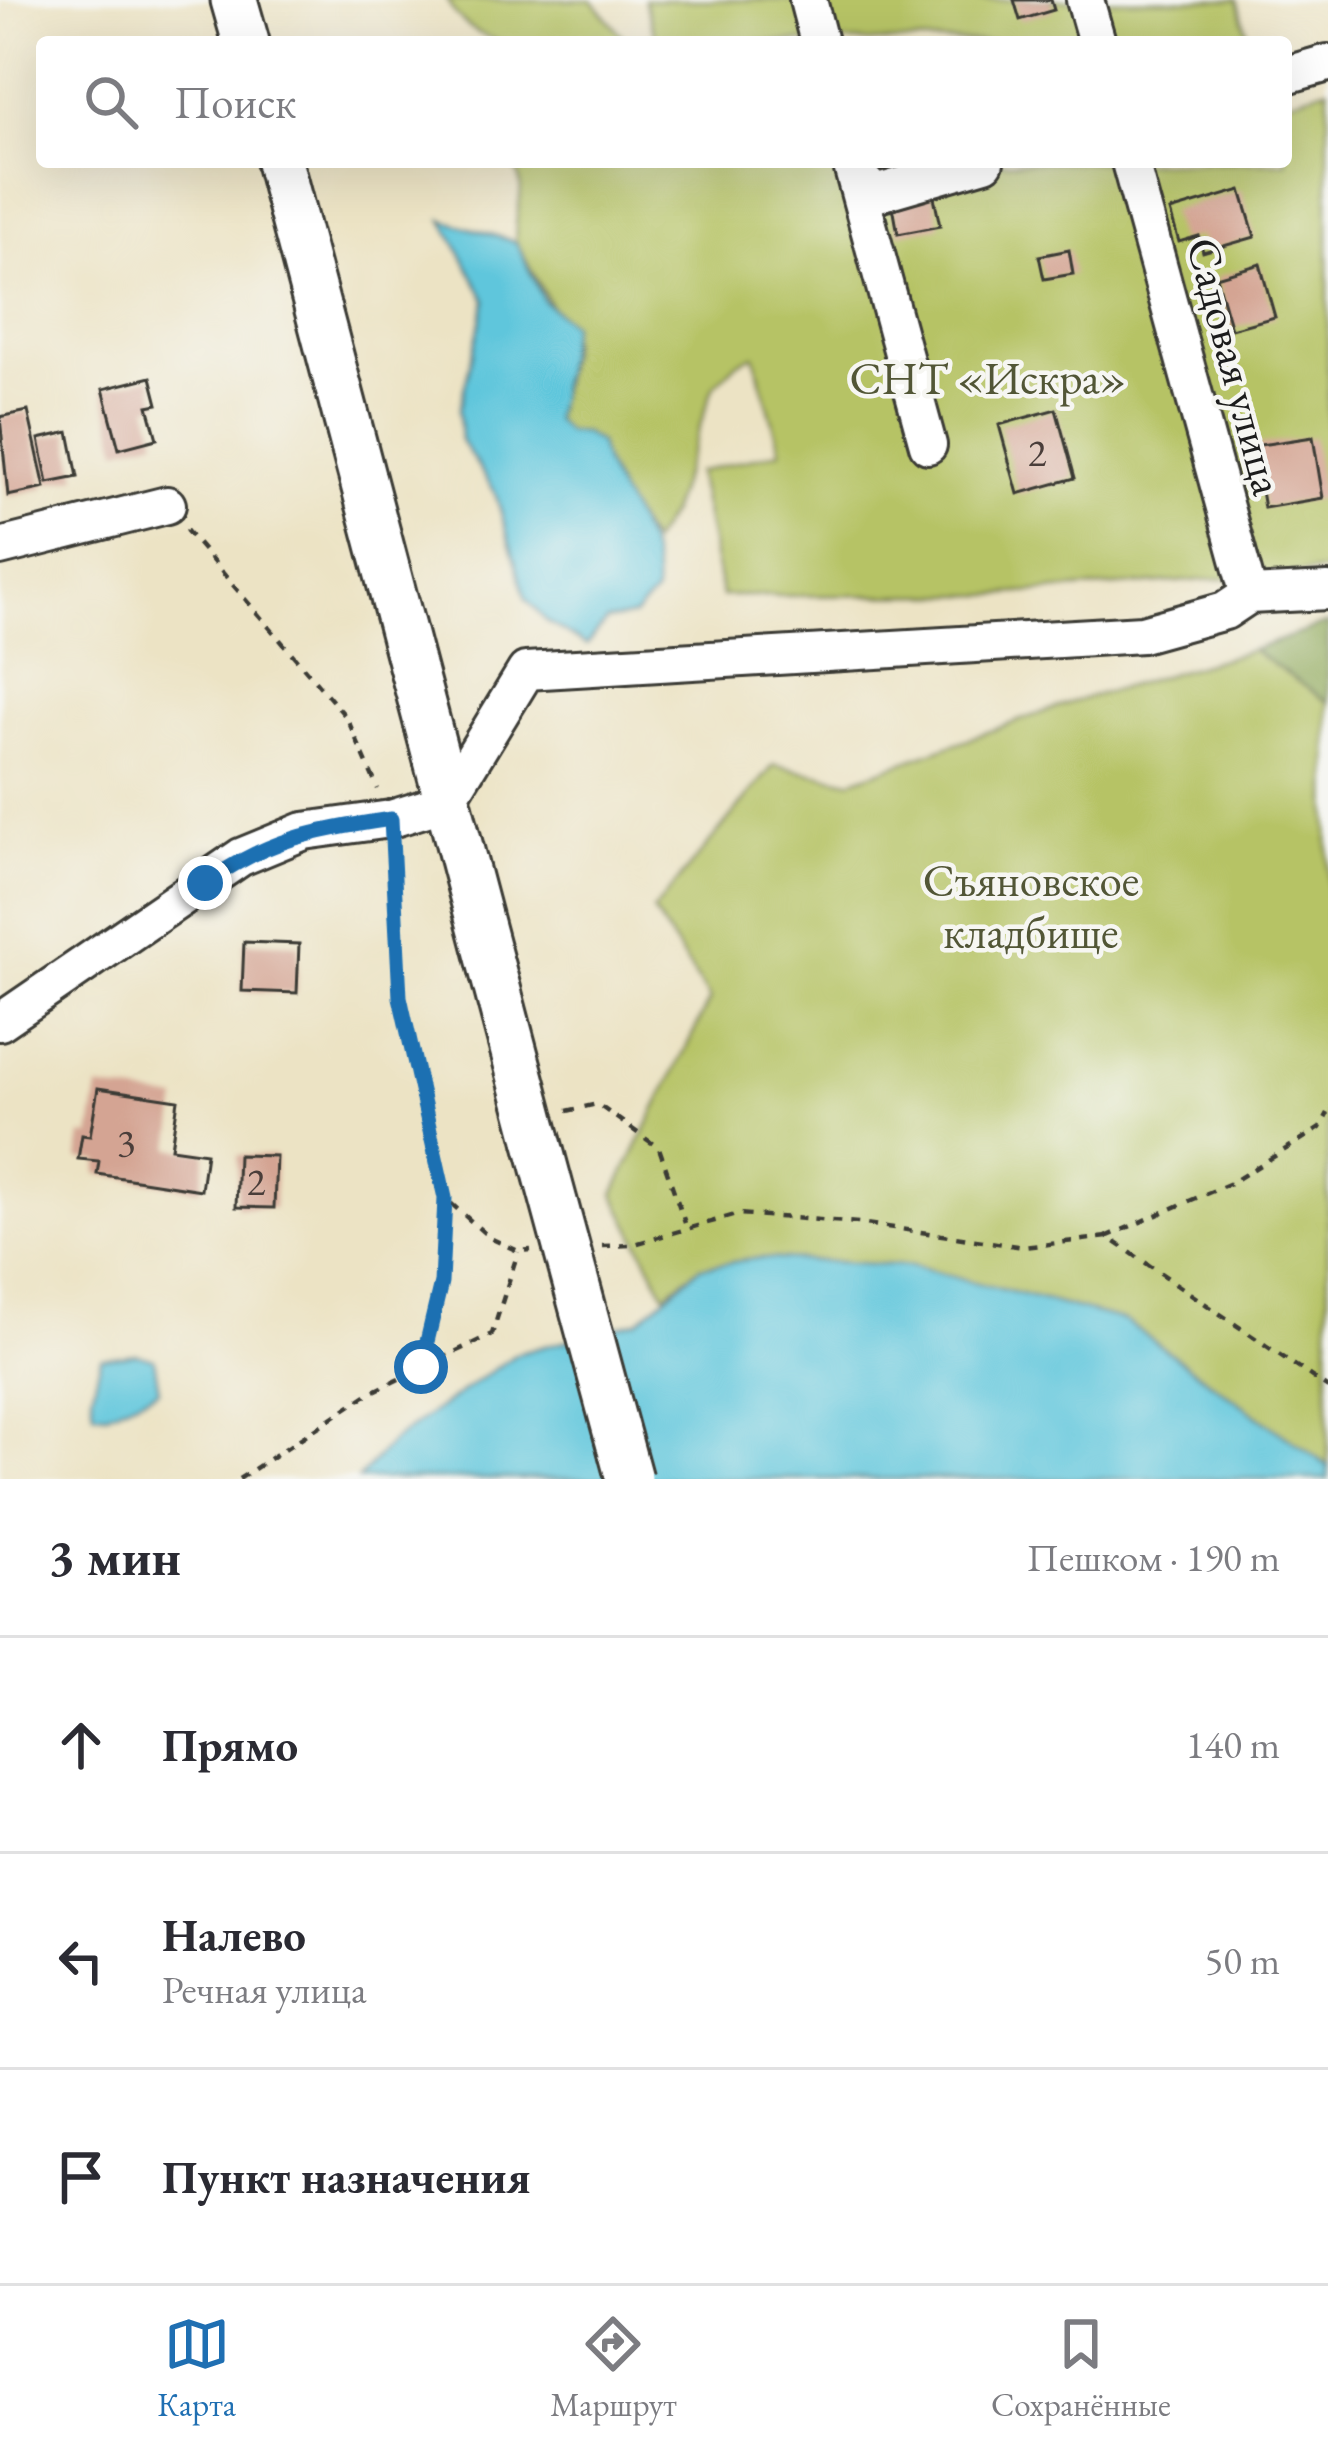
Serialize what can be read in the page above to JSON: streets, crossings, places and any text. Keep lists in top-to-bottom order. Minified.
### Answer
{"streets":{"street":["Садовая улица"]},"parks":["СНТ «Искра»","Съяновское кладбище"],"house_numbers":["2","3","2"],"page":{"search":"Поиск","heading":["3 мин","Пешком · 190 m"],"list":[["Прямо","140 m"],["Налево","Речная улица","50 m"],"Пункт назначения"],"nav":["Карта","Маршрут","Сохранённые"]}}
